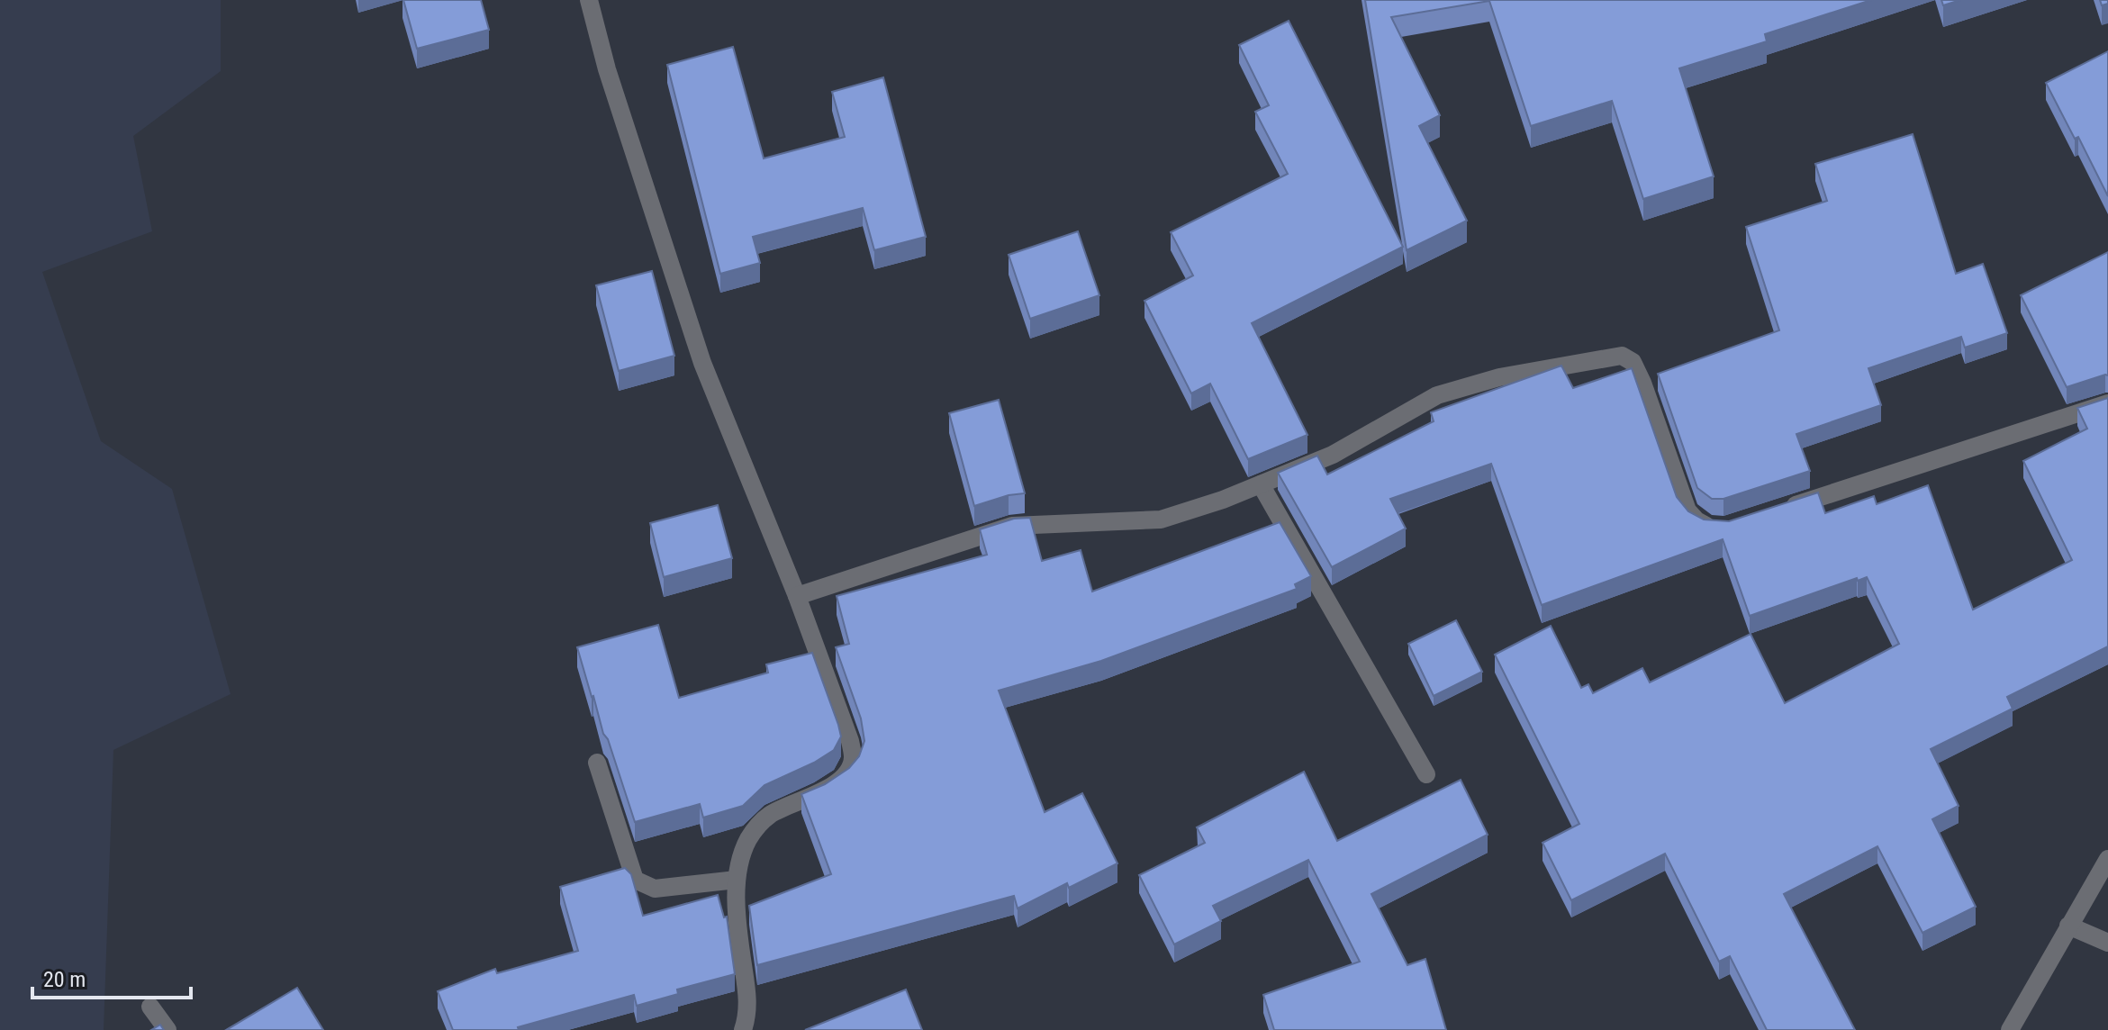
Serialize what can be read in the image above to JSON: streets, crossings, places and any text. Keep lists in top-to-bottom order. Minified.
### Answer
{"scale_bar":"20 m"}
